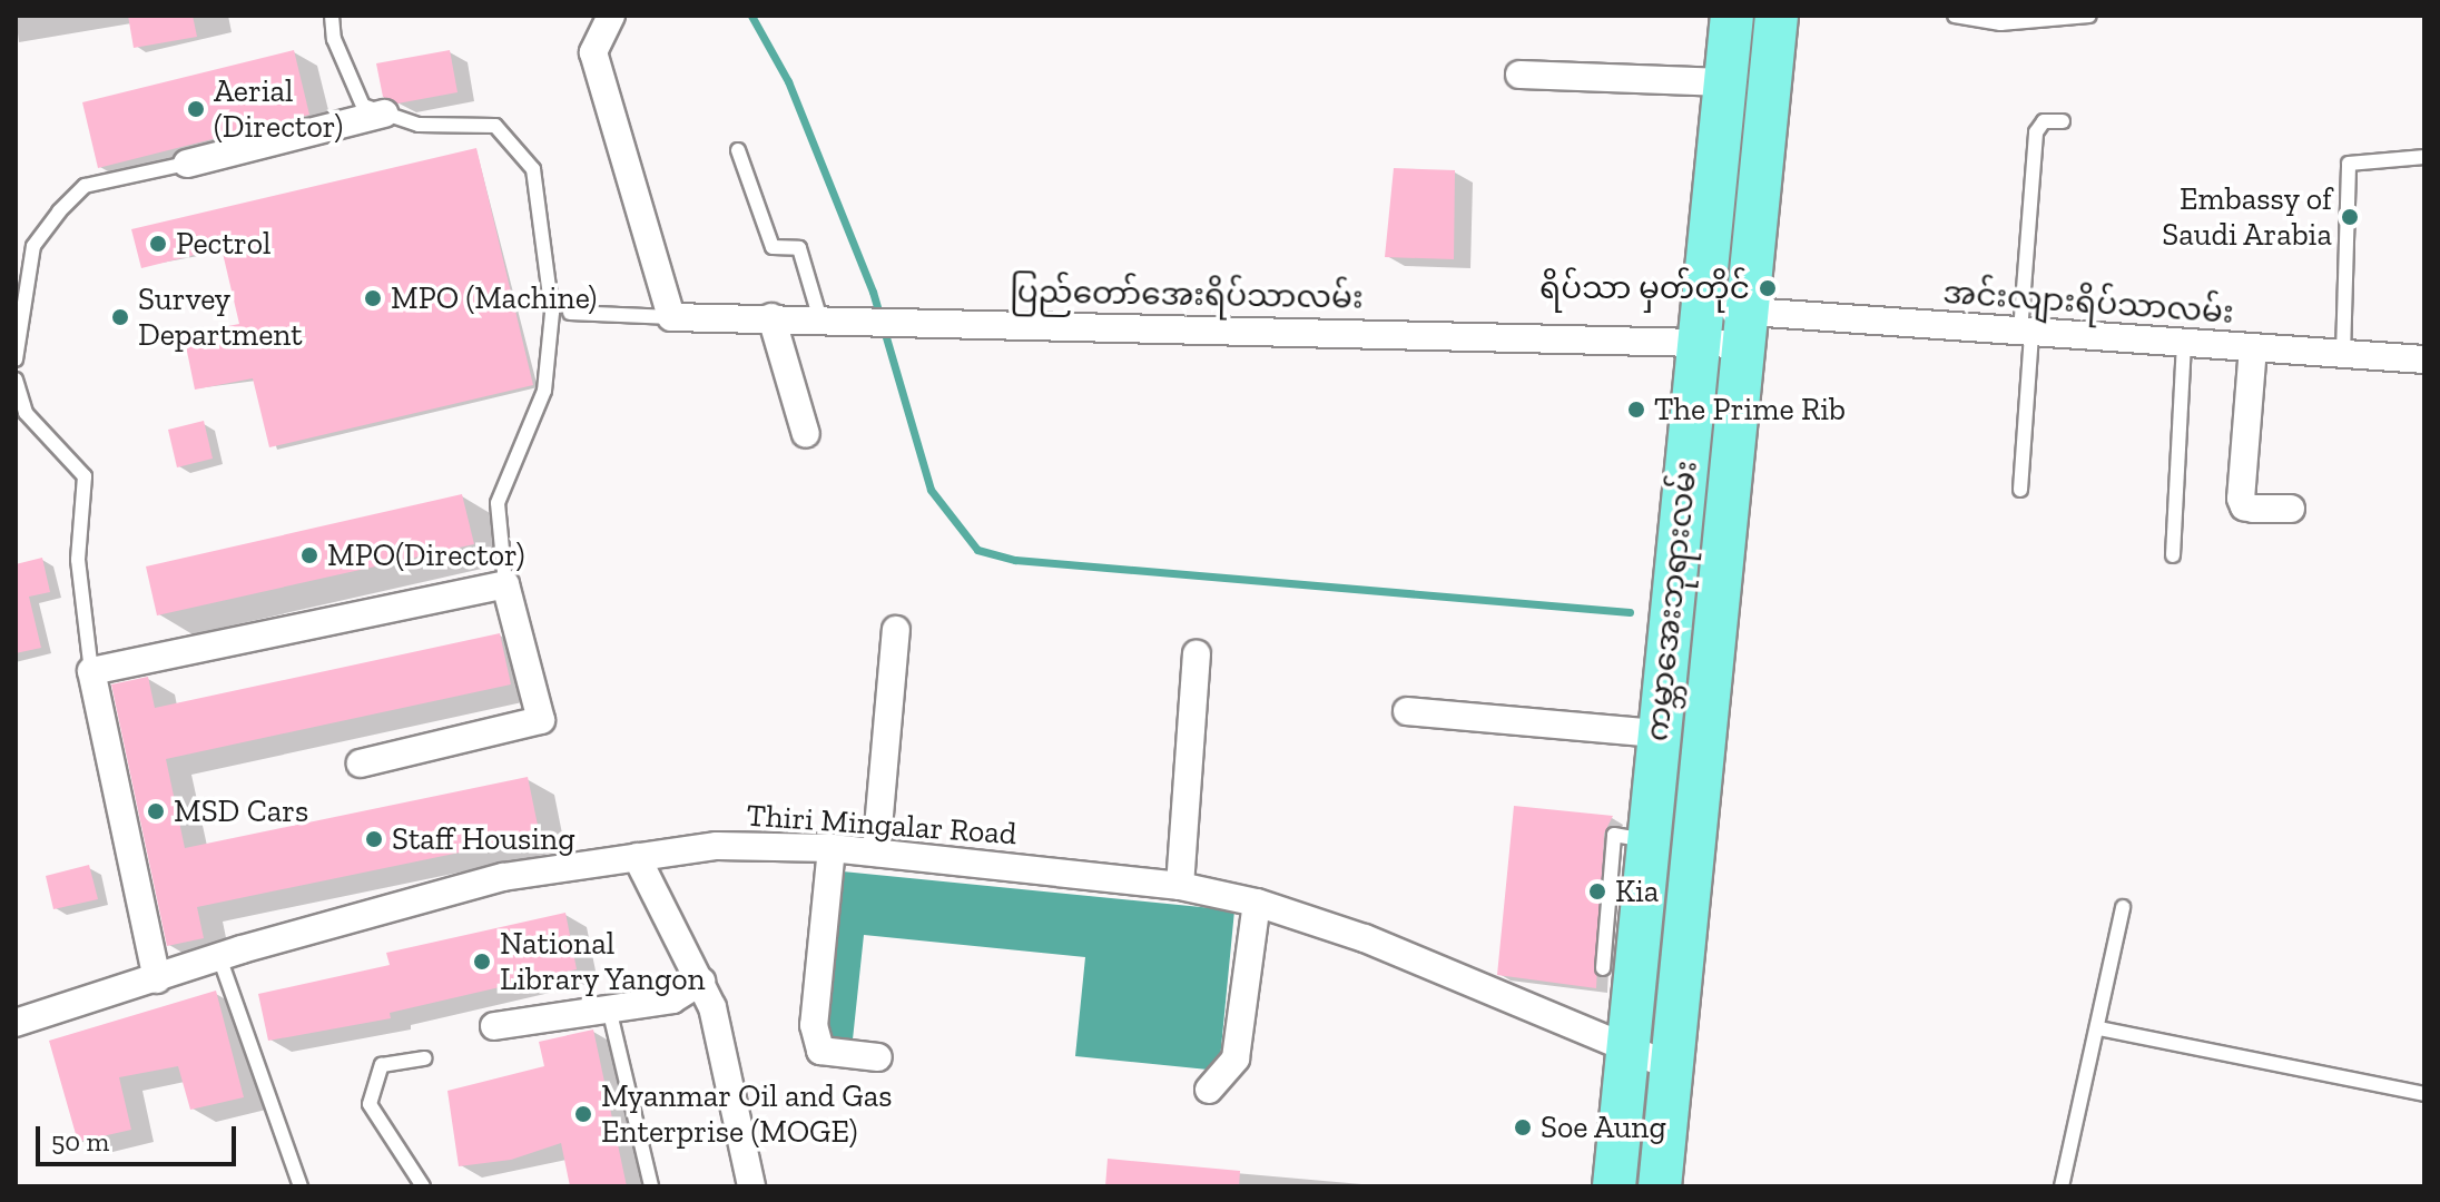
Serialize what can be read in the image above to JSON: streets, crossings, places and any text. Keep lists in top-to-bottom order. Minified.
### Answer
{"streets":{"main road":["ကမ္ဘာအေးဘုရားလမ်း"],"street":["ပြည်တော်အေးရိပ်သာလမ်း","အင်းလျားရိပ်သာလမ်း","Thiri Mingalar Road"]},"crossings":[["ပြည်တော်အေးရိပ်သာလမ်း","အင်းလျားရိပ်သာလမ်း"],["ပြည်တော်အေးရိပ်သာလမ်း","ကမ္ဘာအေးဘုရားလမ်း"],["အင်းလျားရိပ်သာလမ်း","ကမ္ဘာအေးဘုရားလမ်း"],["ကမ္ဘာအေးဘုရားလမ်း","Thiri Mingalar Road"]],"places":["Aerial (Director)","Embassy of Saudi Arabia","Pectrol","ရိပ်သာ မှတ်တိုင်","MPO (Machine)","Survey Department","The Prime Rib","MPO(Director)","MSD Cars","Staff Housing","Kia","National Library Yangon","Myanmar Oil and Gas Enterprise (MOGE)","Soe Aung"],"scale_bar":"50 m"}
